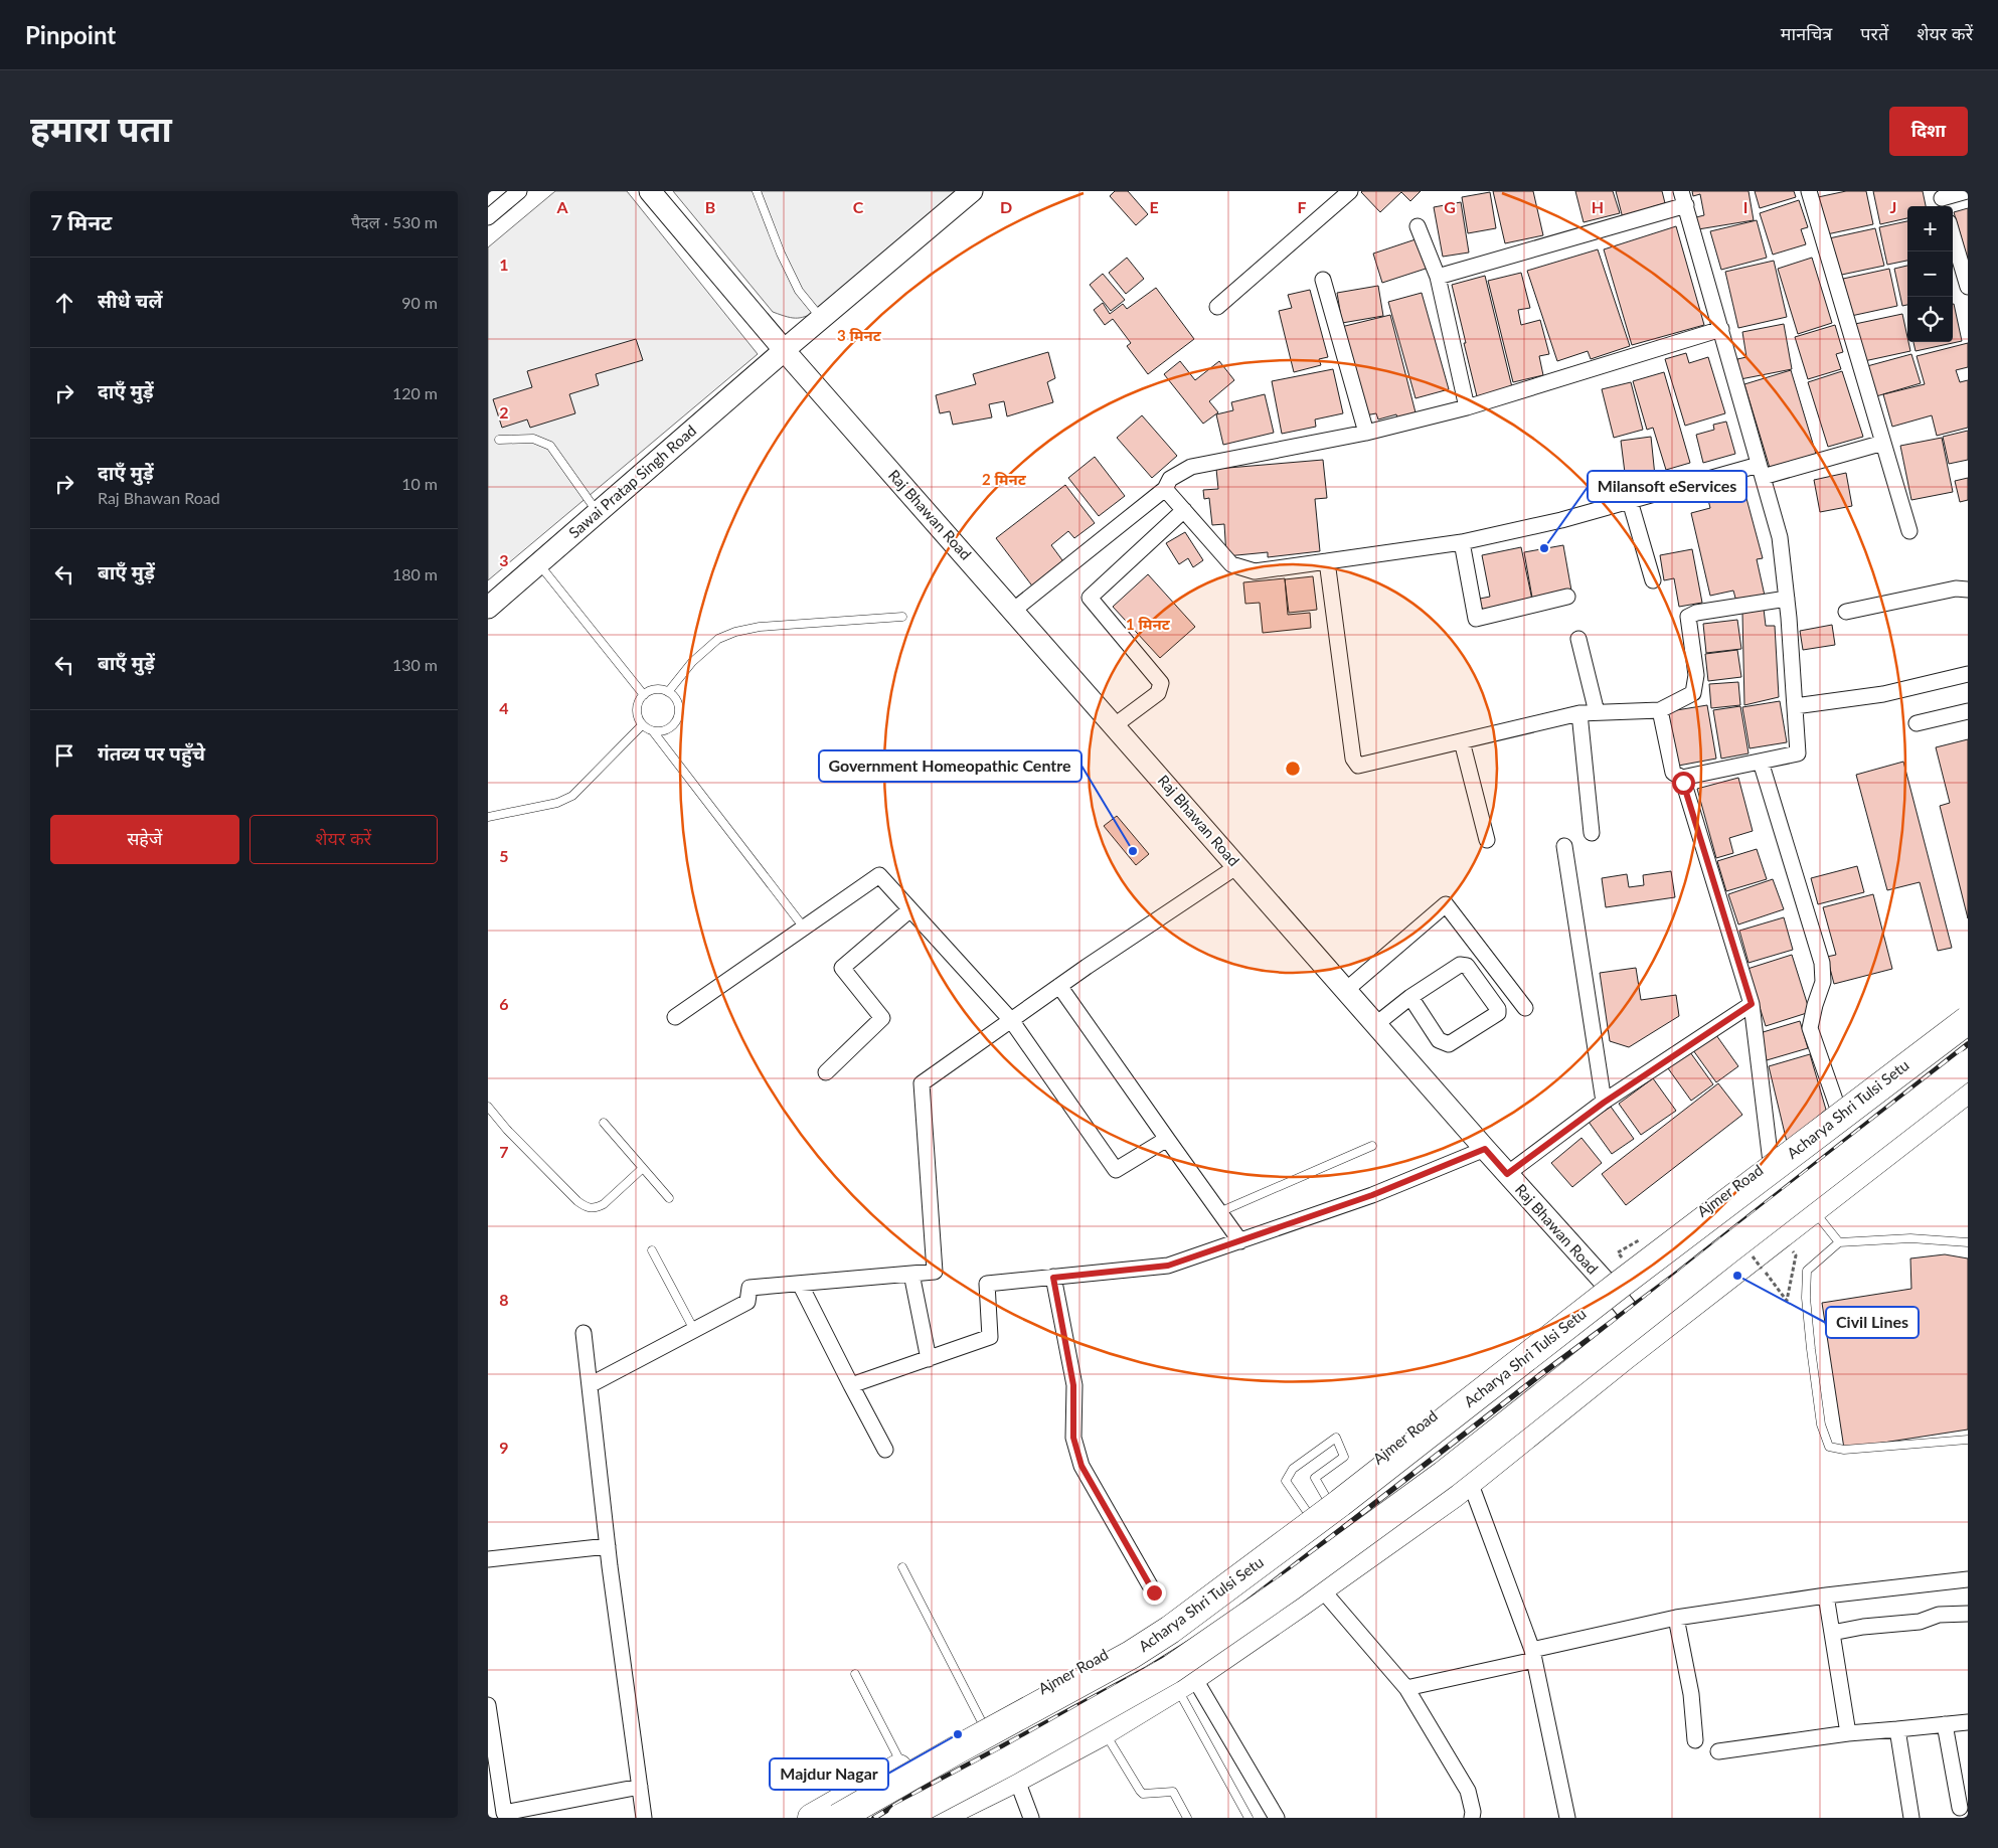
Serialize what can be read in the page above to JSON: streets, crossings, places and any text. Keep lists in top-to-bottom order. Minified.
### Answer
{"streets":{"highway":["Acharya Shri Tulsi Setu","Ajmer Road"],"street":["Sawai Pratap Singh Road","Raj Bhawan Road"]},"crossings":[["Sawai Pratap Singh Road","Raj Bhawan Road"],["Raj Bhawan Road","Ajmer Road"]],"places":["Milansoft eServices","Government Homeopathic Centre","Civil Lines","Majdur Nagar"],"page":{"header":"Pinpoint","nav":["मानचित्र","परतें","शेयर करें"],"title":"हमारा पता","buttons":["दिशा",["सहेजें","शेयर करें"]],"heading":["7 मिनट","पैदल · 530 m"],"map_buttons":["+","−"],"list":[["सीधे चलें","90 m"],["दाएँ मुड़ें","120 m"],["दाएँ मुड़ें","Raj Bhawan Road","10 m"],["बाएँ मुड़ें","180 m"],["बाएँ मुड़ें","130 m"],"गंतव्य पर पहुँचे"]},"grid":{"columns":["A","B","C","D","E","F","G","H","I","J"],"rows":["1","2","3","4","5","6","7","8","9"]},"rings":["3 मिनट","2 मिनट","1 मिनट"]}
